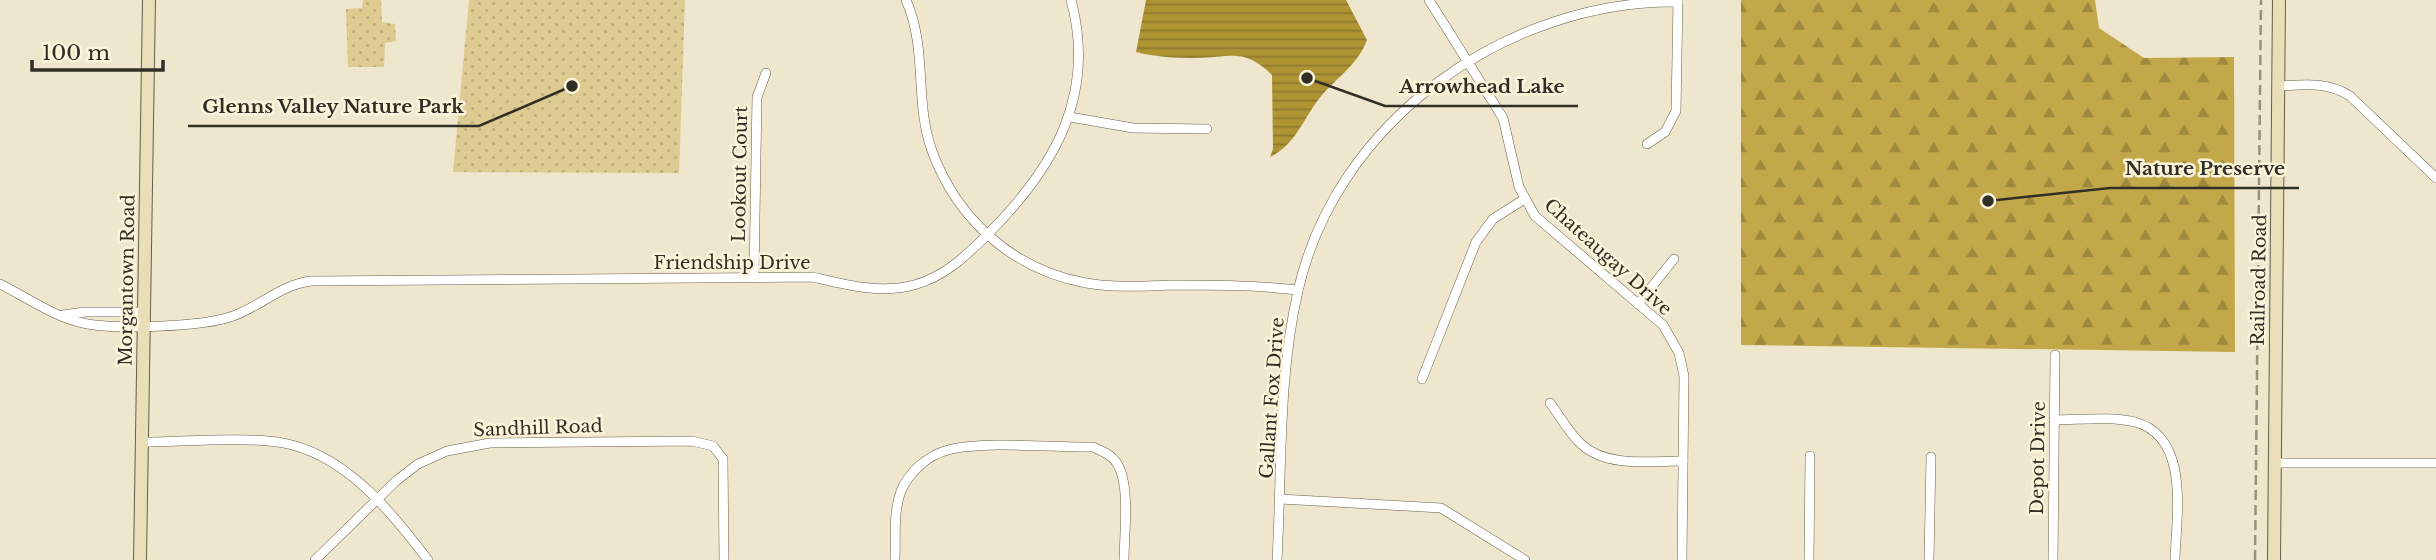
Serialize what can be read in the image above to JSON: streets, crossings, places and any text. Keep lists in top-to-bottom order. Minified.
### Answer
{"streets":{"street":["Lookout Court","Chateaugay Drive","Friendship Drive","Morgantown Road","Railroad Road","Gallant Fox Drive","Sandhill Road","Depot Drive"]},"crossings":[["Lookout Court","Friendship Drive"],["Chateaugay Drive","Gallant Fox Drive"],["Friendship Drive","Morgantown Road"]],"places":["Arrowhead Lake","Glenns Valley Nature Park","Nature Preserve"],"scale_bar":"100 m"}
